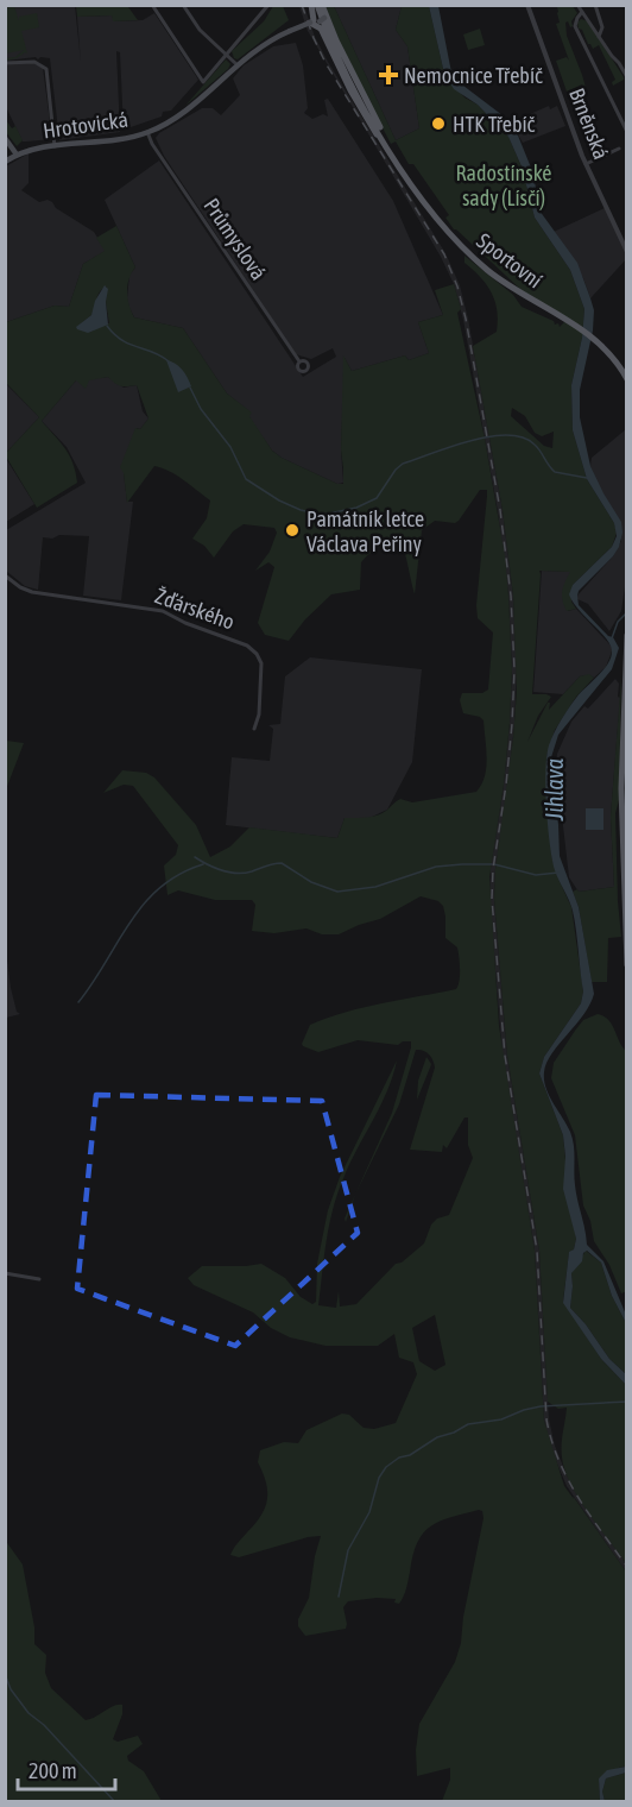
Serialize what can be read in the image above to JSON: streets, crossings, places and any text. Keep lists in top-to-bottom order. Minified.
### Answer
{"streets":{"main road":["Hrotovická","Sportovní"],"street":["Brněnská","Průmyslová","Žďárského"]},"crossings":[["Hrotovická","Průmyslová"]],"water":["Jihlava"],"parks":["Radostínské sady (Lísčí)"],"places":{"health":["Nemocnice Třebíč"],"other":["HTK Třebíč","Památník letce Václava Peřiny"]},"scale_bar":"200 m"}
